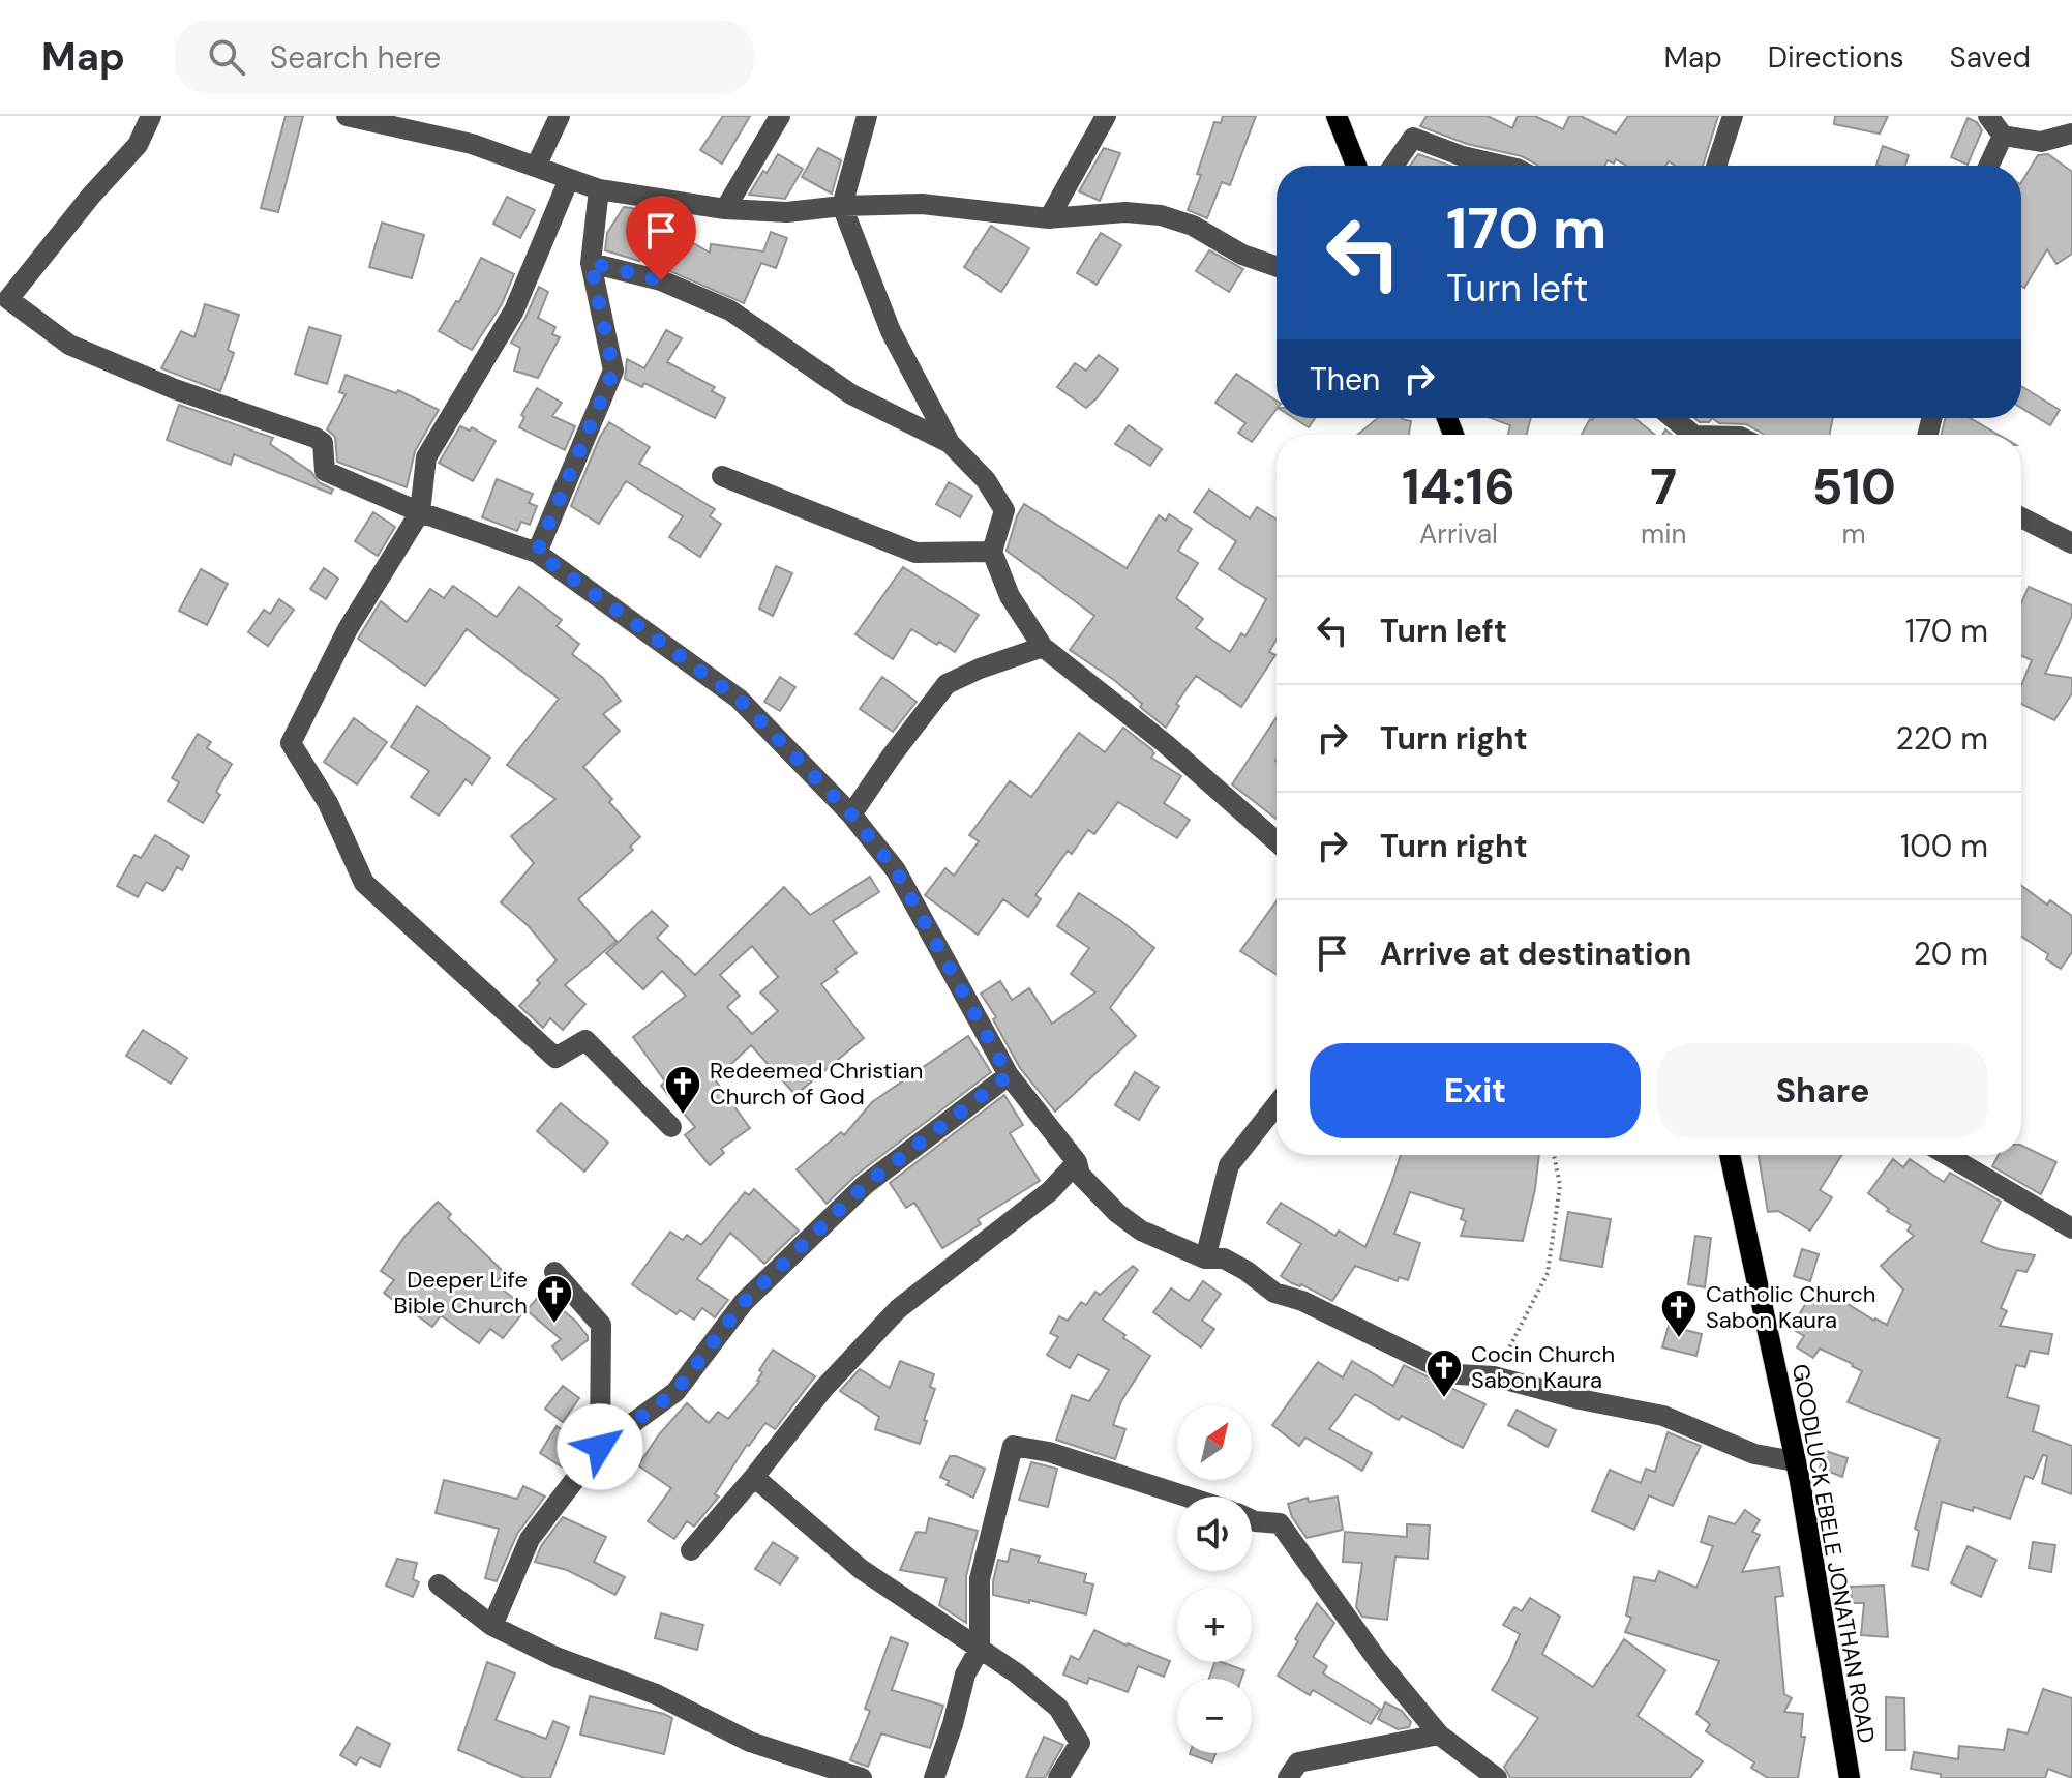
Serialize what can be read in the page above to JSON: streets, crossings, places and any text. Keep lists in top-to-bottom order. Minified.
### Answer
{"streets":{"main road":["GOODLUCK EBELE JONATHAN ROAD"]},"places":{"church":["Redeemed Christian Church of God","Deeper Life Bible Church","Catholic Church Sabon Kaura","Cocin Church Sabon Kaura"]},"north":"top right","page":{"header":"Map","search":"Search here","nav":["Map","Directions","Saved"],"turn":["170 m","Turn left"],"then":"Then","eta":["14:16","Arrival","7","min","510","m"],"list":[{"name":"Turn left","value":"170 m"},{"name":"Turn right","value":"220 m"},{"name":"Turn right","value":"100 m"},{"name":"Arrive at destination","value":"20 m"}],"buttons":["Exit","Share"],"map_buttons":["+","−"]}}
